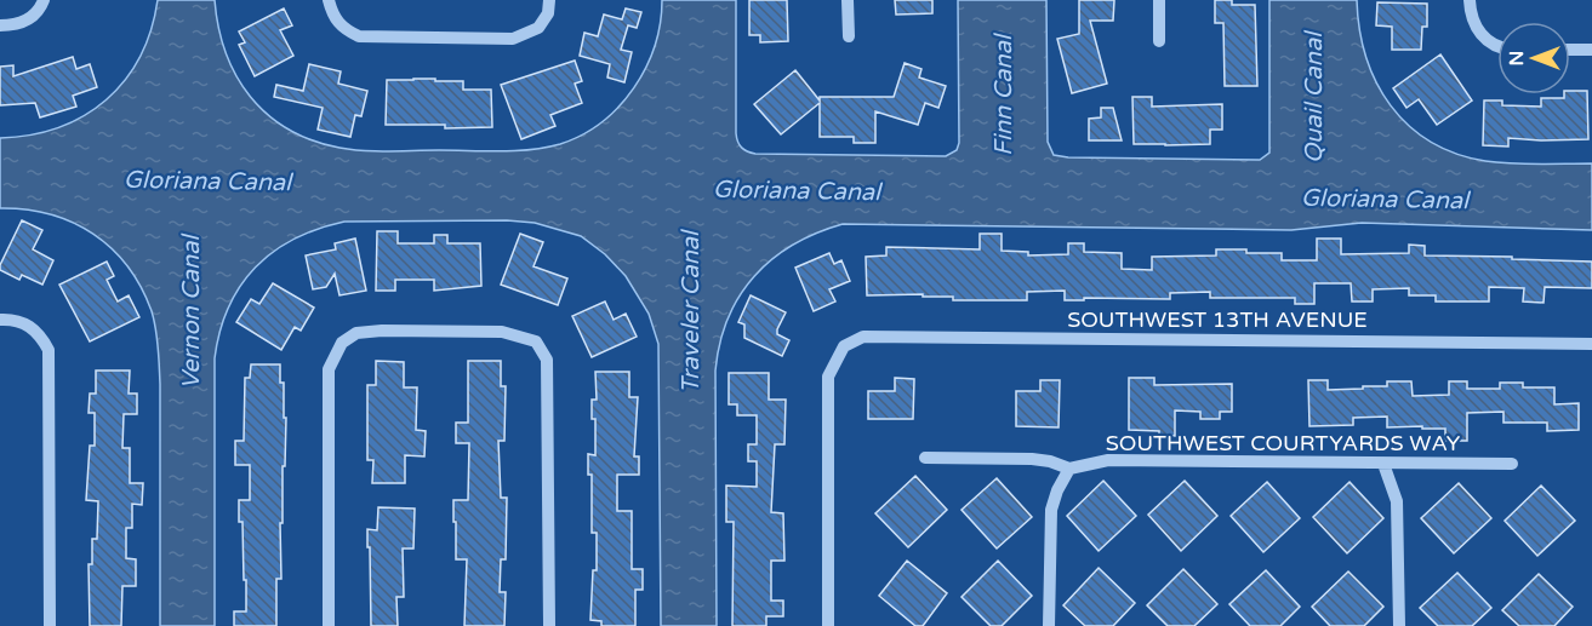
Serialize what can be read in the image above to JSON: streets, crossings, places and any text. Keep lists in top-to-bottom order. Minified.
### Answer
{"streets":{"street":["SOUTHWEST 13TH AVENUE","SOUTHWEST COURTYARDS WAY"]},"water":["Finn Canal","Quail Canal","Gloriana Canal","Vernon Canal","Traveler Canal"],"north":"left"}
